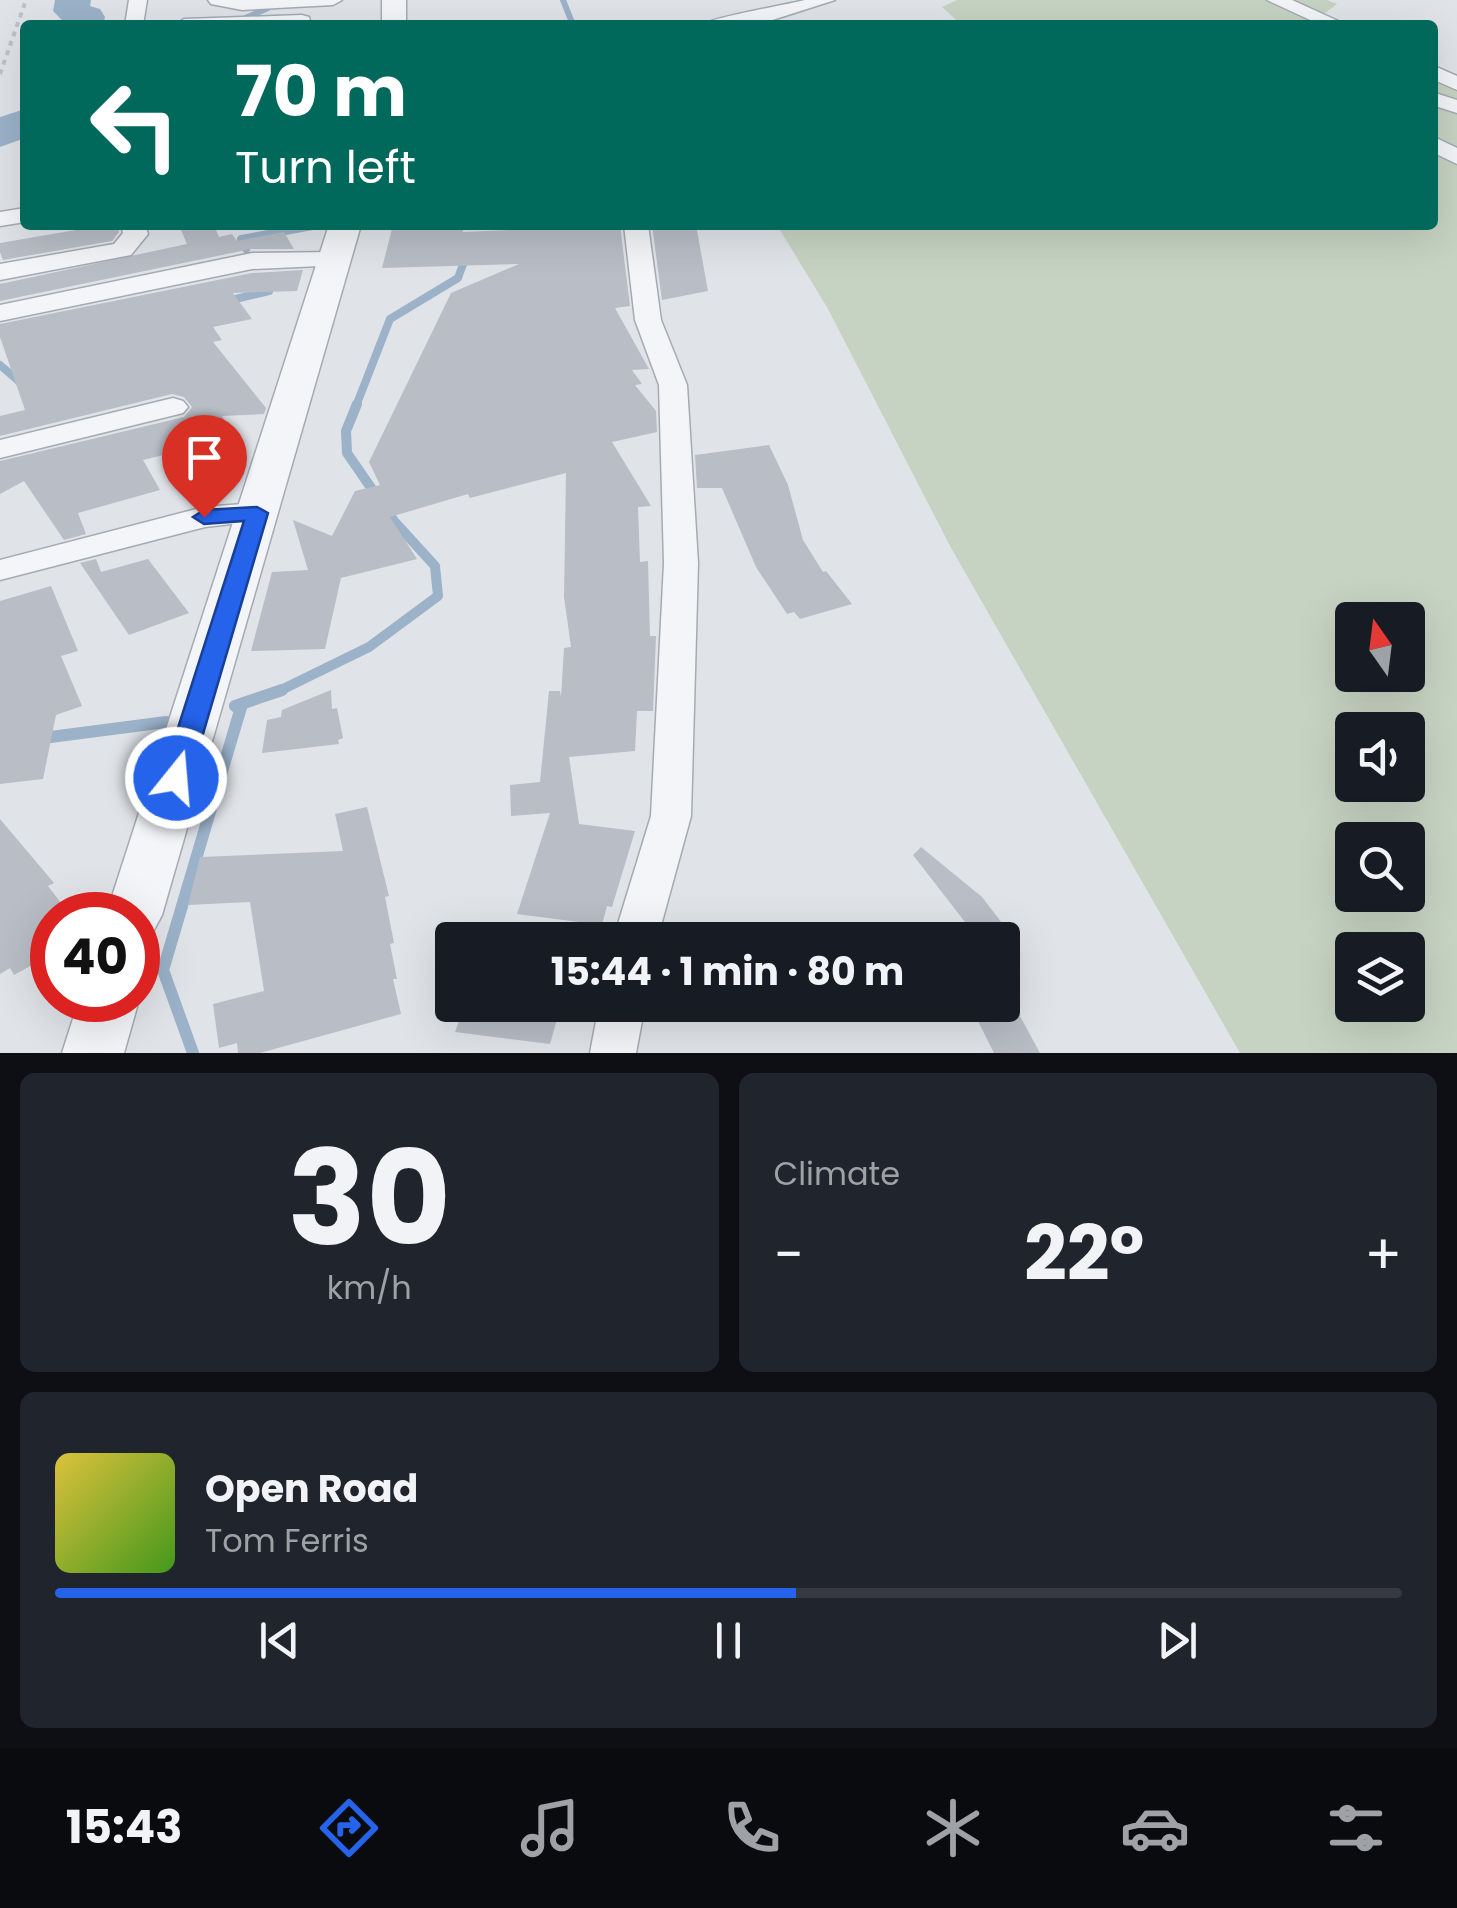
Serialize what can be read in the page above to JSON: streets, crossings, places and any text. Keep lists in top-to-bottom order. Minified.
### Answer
{"north":"top","page":{"turn":["70 m","Turn left"],"limit":"40","trip":"15:44 · 1 min · 80 m","tile":[["30","km/h"],"Climate"],"heat":["−","22°","+"],"song":["Open Road","Tom Ferris"],"tabs":"15:43"}}
